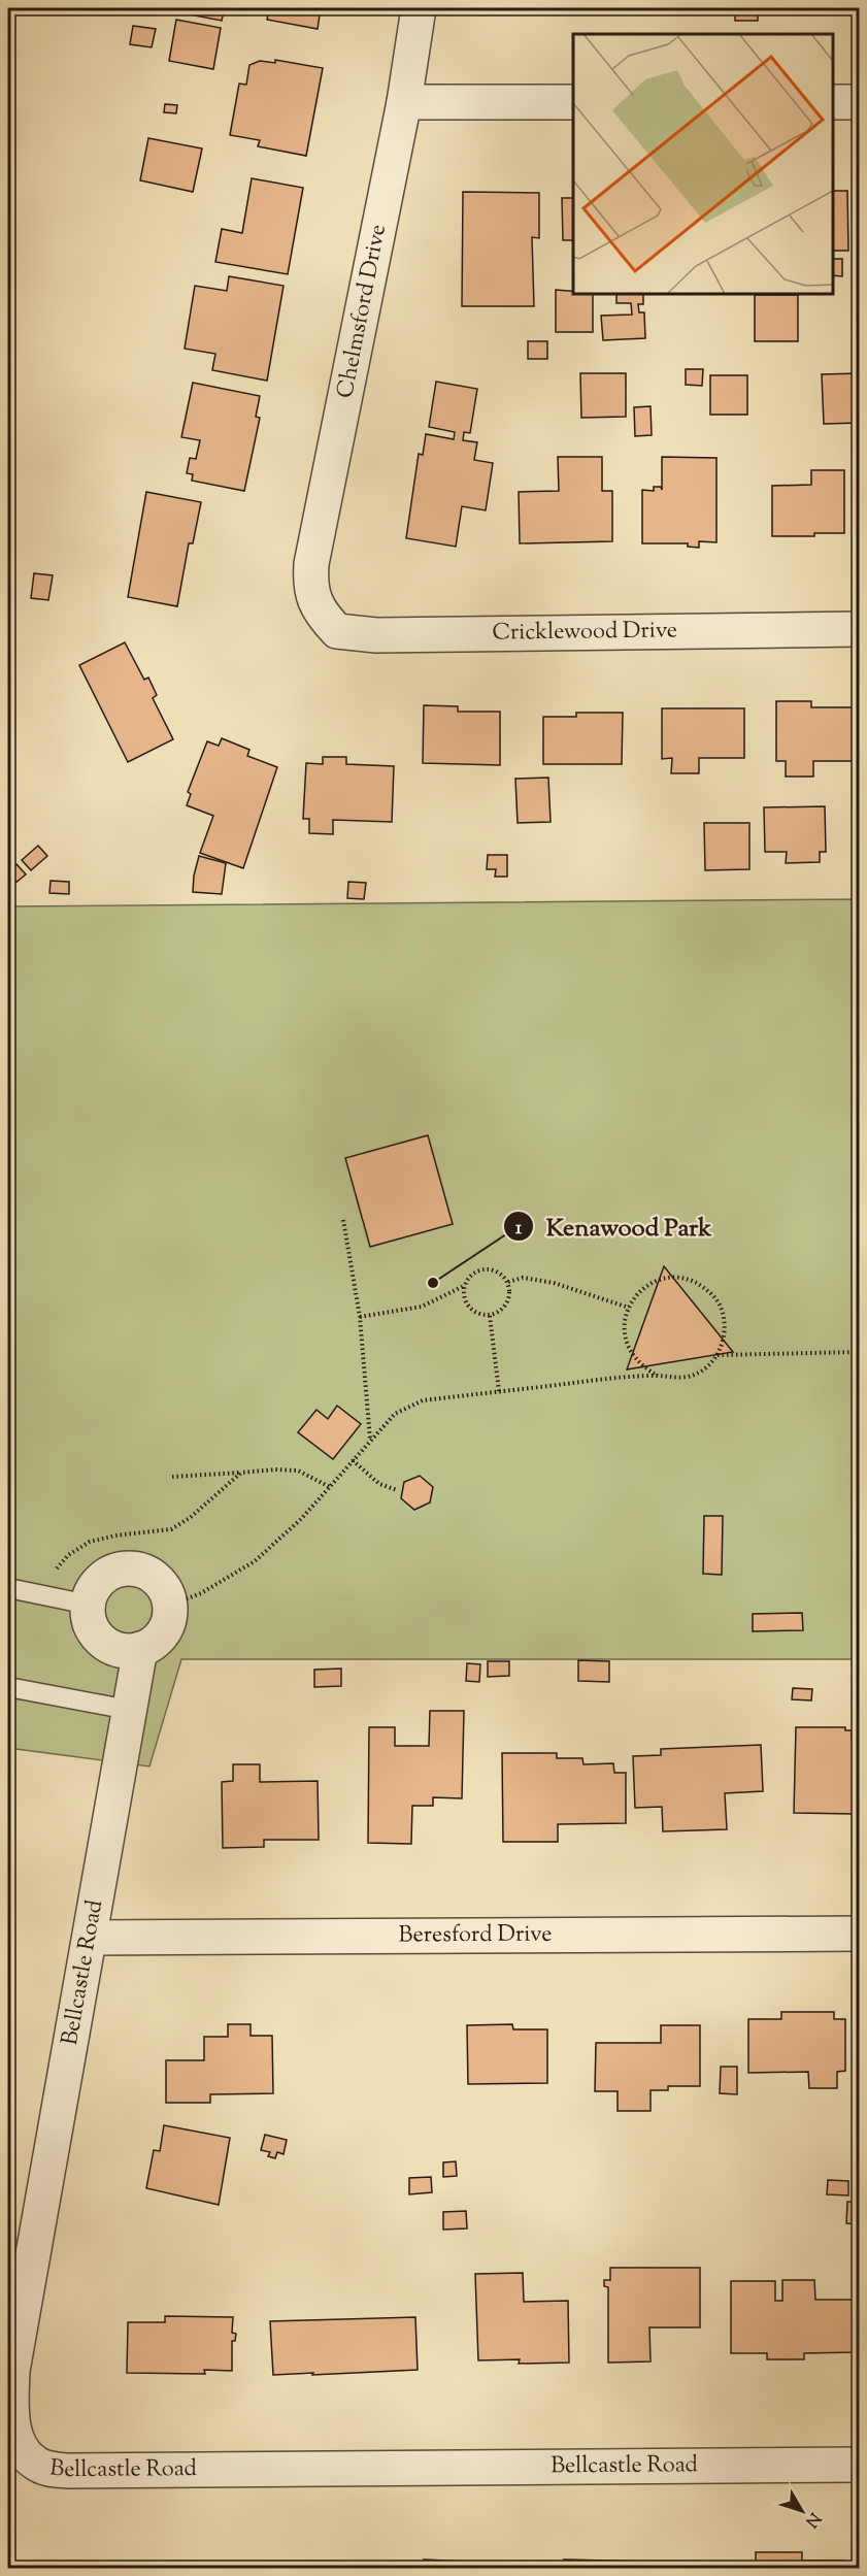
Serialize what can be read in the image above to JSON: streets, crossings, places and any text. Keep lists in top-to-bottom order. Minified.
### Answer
{"streets":{"street":["Chelmsford Drive","Cricklewood Drive","Beresford Drive","Bellcastle Road"]},"crossings":[["Chelmsford Drive","Cricklewood Drive"],["Beresford Drive","Bellcastle Road"]],"places":["Kenawood Park"],"north":"bottom right"}
